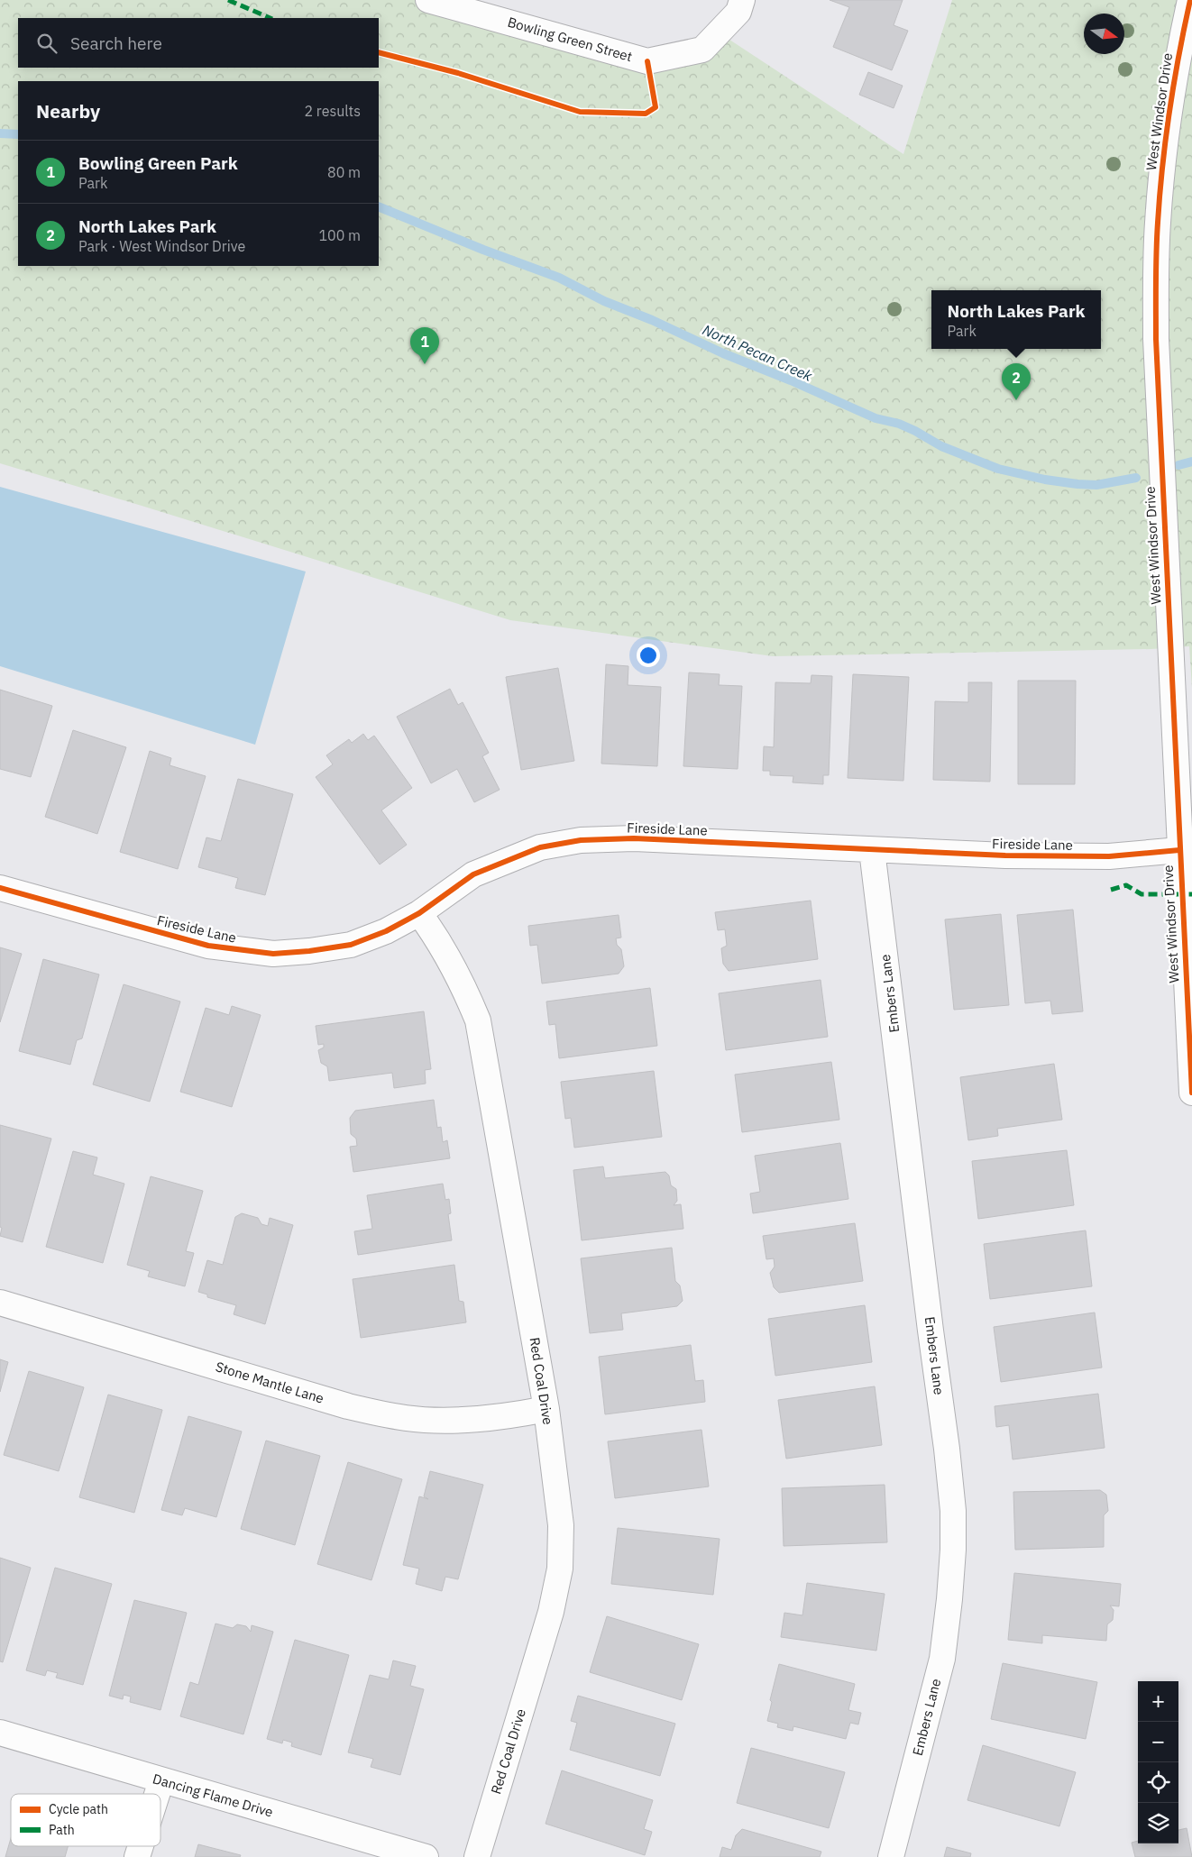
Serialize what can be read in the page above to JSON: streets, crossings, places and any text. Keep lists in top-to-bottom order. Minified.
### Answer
{"streets":{"street":["Bowling Green Street","West Windsor Drive","Fireside Lane","Embers Lane","Red Coal Drive","Stone Mantle Lane","Dancing Flame Drive"]},"crossings":[["West Windsor Drive","Fireside Lane"],["Fireside Lane","Embers Lane"],["Fireside Lane","Red Coal Drive"],["Red Coal Drive","Stone Mantle Lane"]],"water":["North Pecan Creek"],"legend":["Cycle path","Path"],"north":"right","page":{"search":"Search here","heading":["Nearby","2 results"],"list":[{"mark":"1","name":"Bowling Green Park","note":"Park","value":"80 m"},{"mark":"2","name":"North Lakes Park","note":"Park · West Windsor Drive","value":"100 m"}],"popup":["North Lakes Park","Park"],"pins":["1","2"],"map_buttons":["+","−"]}}
